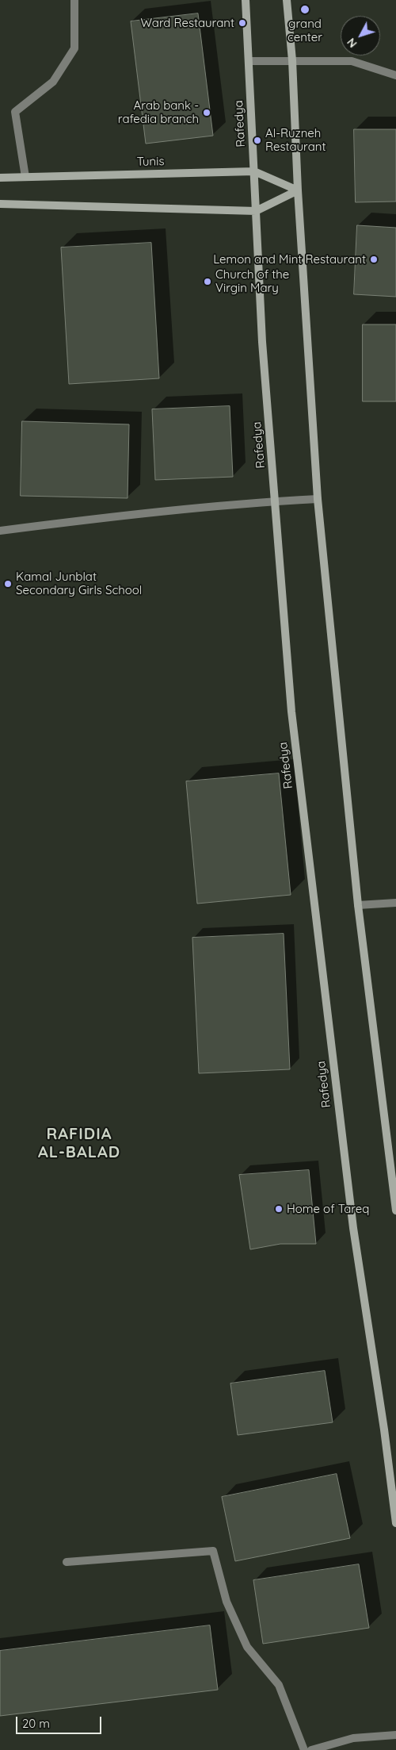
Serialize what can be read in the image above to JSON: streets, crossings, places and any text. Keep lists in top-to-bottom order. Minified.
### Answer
{"streets":{"main road":["Rafedya","Tunis"]},"crossings":[["Rafedya","Tunis"]],"districts":["RAFIDIA AL-BALAD"],"places":["grand center","Ward Restaurant","Arab bank - rafedia branch","Al-Ruzneh Restaurant","Lemon and Mint Restaurant","Church of the Virgin Mary","Kamal Junblat Secondary Girls School","Home of Tareq"],"scale_bar":"20 m","north":"bottom left"}
